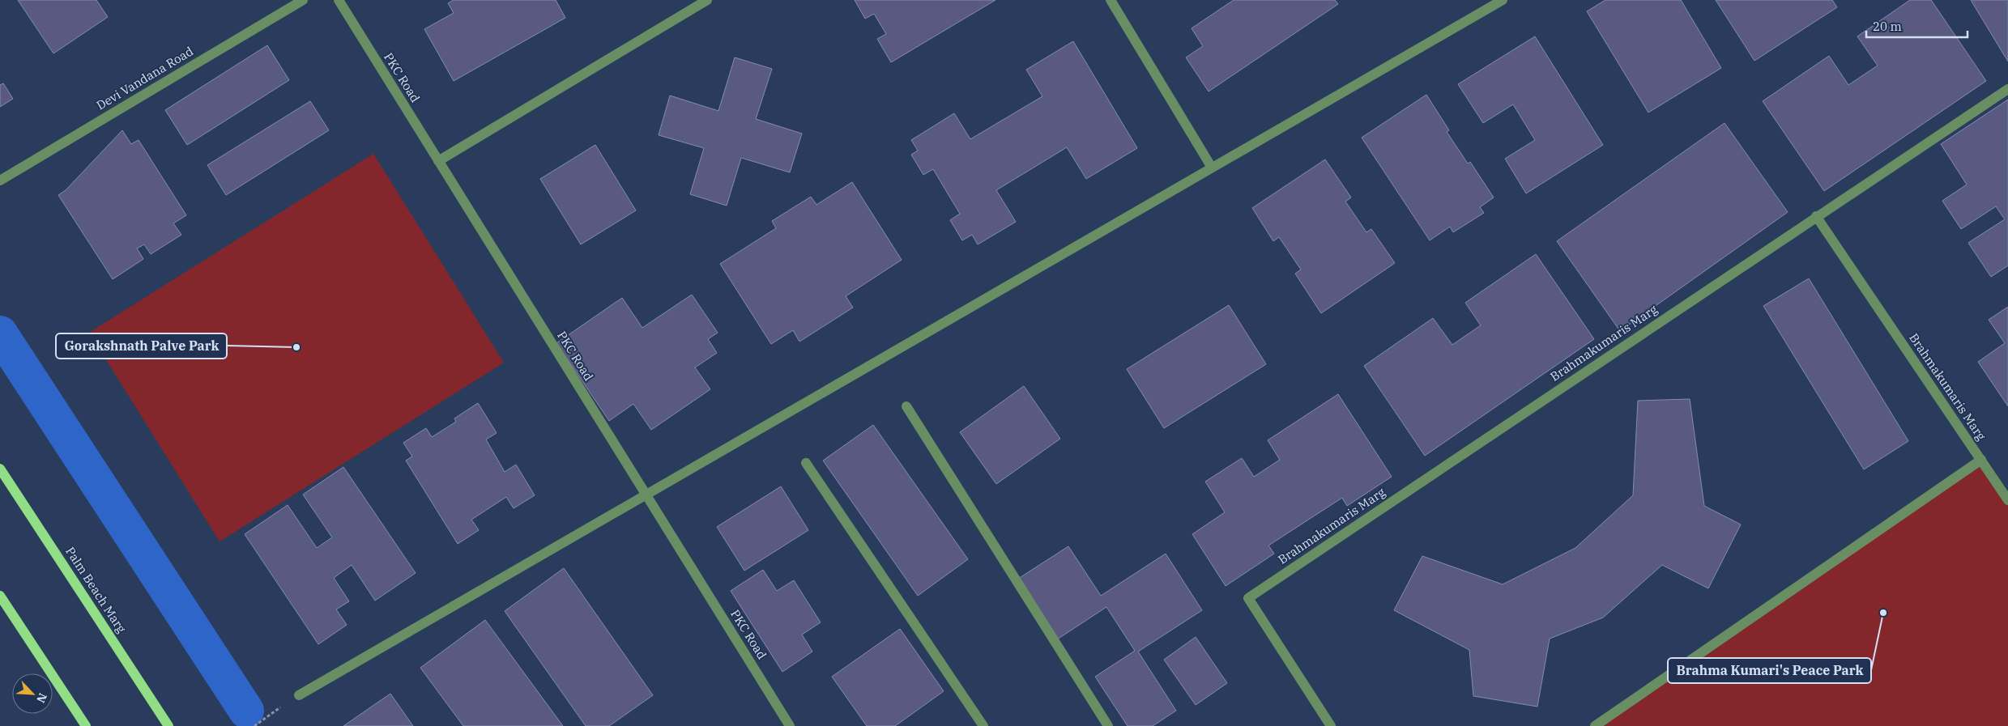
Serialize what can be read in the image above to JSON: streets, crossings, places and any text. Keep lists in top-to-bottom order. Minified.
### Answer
{"streets":{"main road":["Palm Beach Marg"],"street":["PKC Road","Devi Vandana Road","Brahmakumaris Marg"]},"places":["Gorakshnath Palve Park","Brahma Kumari's Peace Park"],"scale_bar":"20 m","north":"bottom right"}
